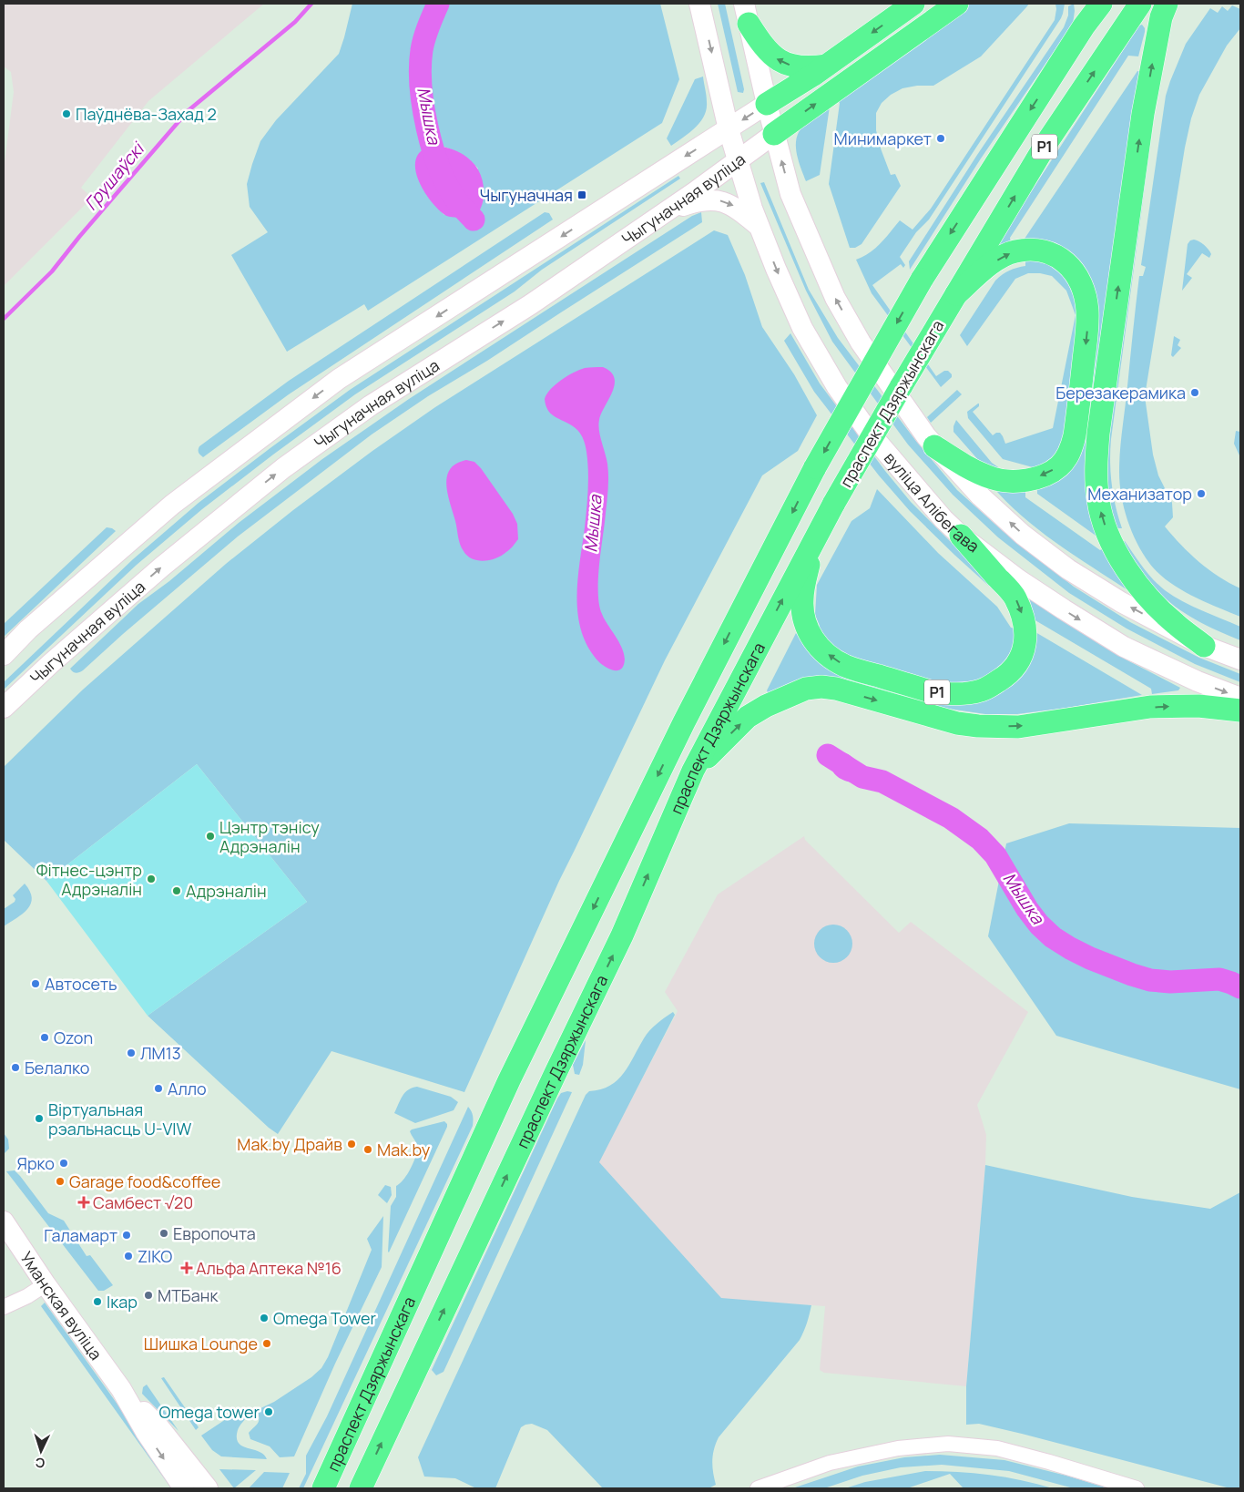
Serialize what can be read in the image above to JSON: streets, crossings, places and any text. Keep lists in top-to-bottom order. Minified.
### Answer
{"streets":{"main road":["Р1","Чыгуначная вуліца","праспект Дзяржынскага","вуліца Алібегава","Уманская вуліца"]},"crossings":[["Р1","праспект Дзяржынскага"],["Р1","вуліца Алібегава"],["Чыгуначная вуліца","вуліца Алібегава"]],"water":["Мышка","Грушаўскі"],"places":{"other":["Паўднёва-Захад 2","Минимаркет","Березакерамика","Механизатор","Цэнтр тэнісу Адрэналін","Фітнес-цэнтр Адрэналін","Адрэналін","Автосеть","Ozon","ЛМ13","Белалко","Алло","Віртуальная рэальнасць U-VIW","Маk.by Драйв","Mak.by","Ярко","Garage food&coffee","Европочта","Галамарт","ZIKO","МТБанк","Ікар","Omega Tower","Шишка Lounge","Omega tower"],"transit":["Чыгуначная"],"health":["Самбест √20","Альфа Аптека №16"]},"north":"bottom"}
